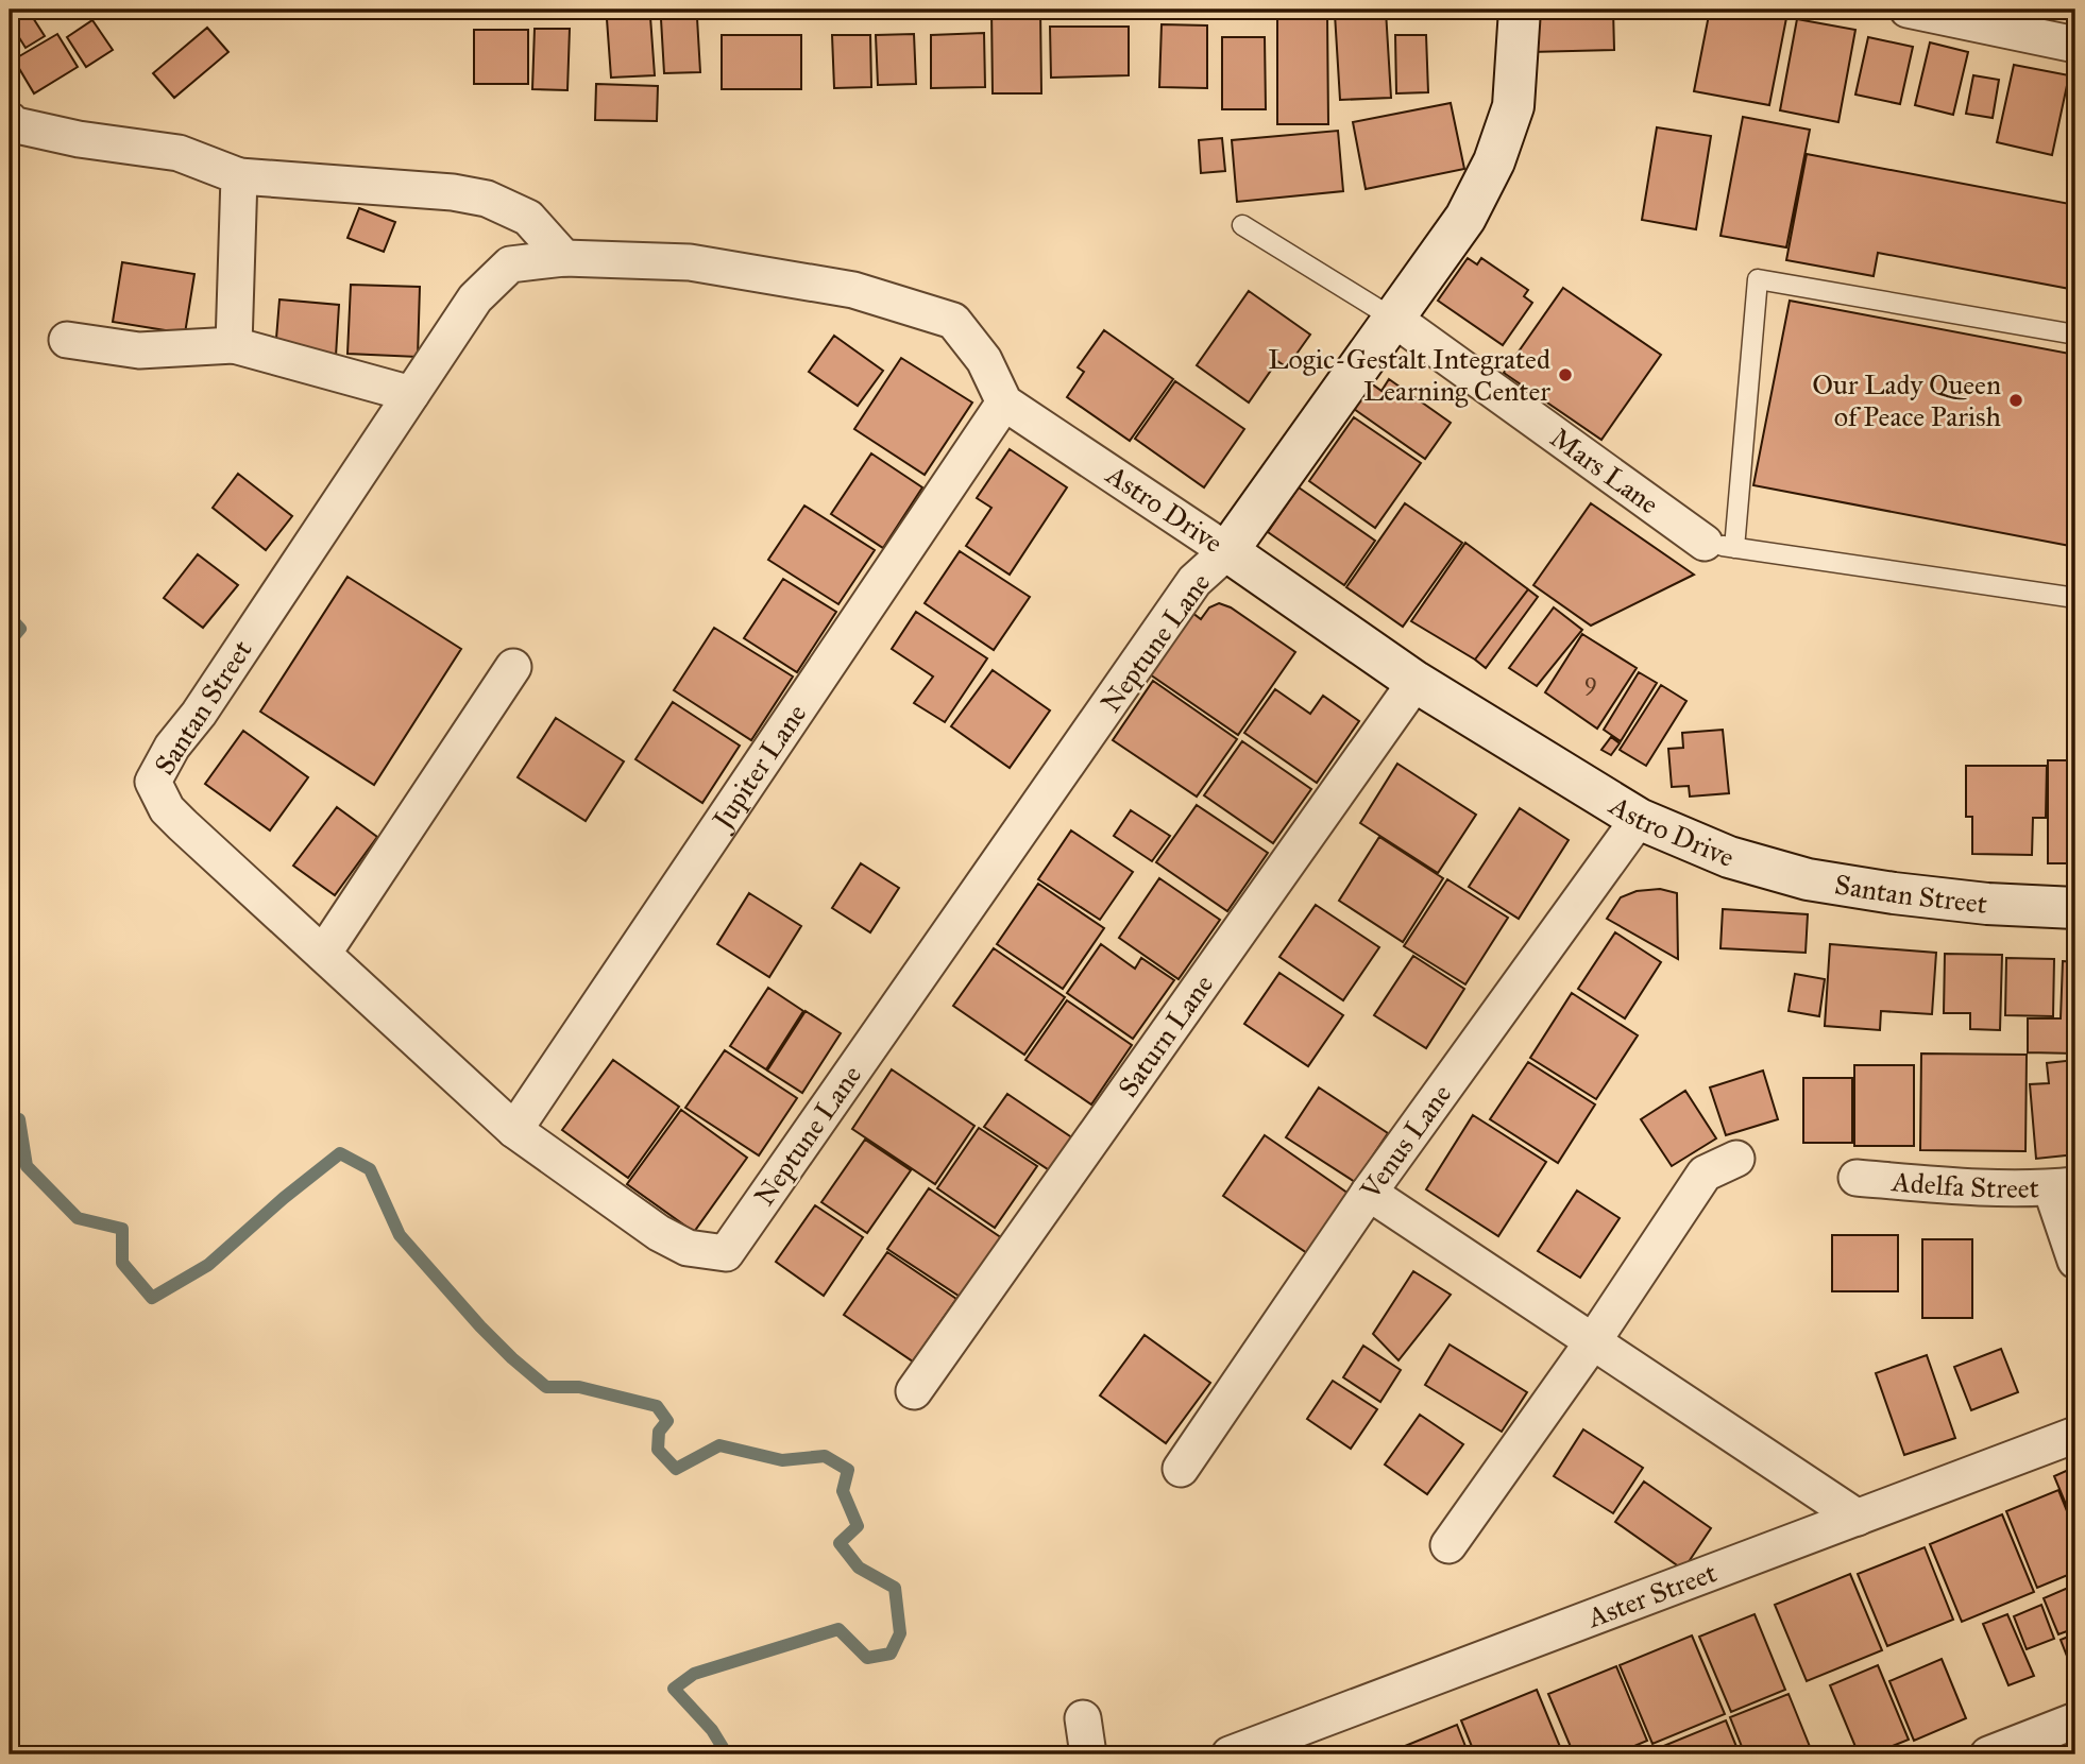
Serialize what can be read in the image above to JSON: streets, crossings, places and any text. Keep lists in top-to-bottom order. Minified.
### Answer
{"streets":{"street":["Mars Lane","Astro Drive","Neptune Lane","Santan Street","Jupiter Lane","Saturn Lane","Venus Lane","Adelfa Street","Aster Street"]},"crossings":[["Mars Lane","Neptune Lane"],["Astro Drive","Neptune Lane"],["Astro Drive","Santan Street"],["Astro Drive","Jupiter Lane"],["Astro Drive","Saturn Lane"],["Astro Drive","Venus Lane"],["Neptune Lane","Santan Street"],["Santan Street","Jupiter Lane"]],"places":["Logic-Gestalt Integrated Learning Center","Our Lady Queen of Peace Parish"],"house_numbers":["9"]}
